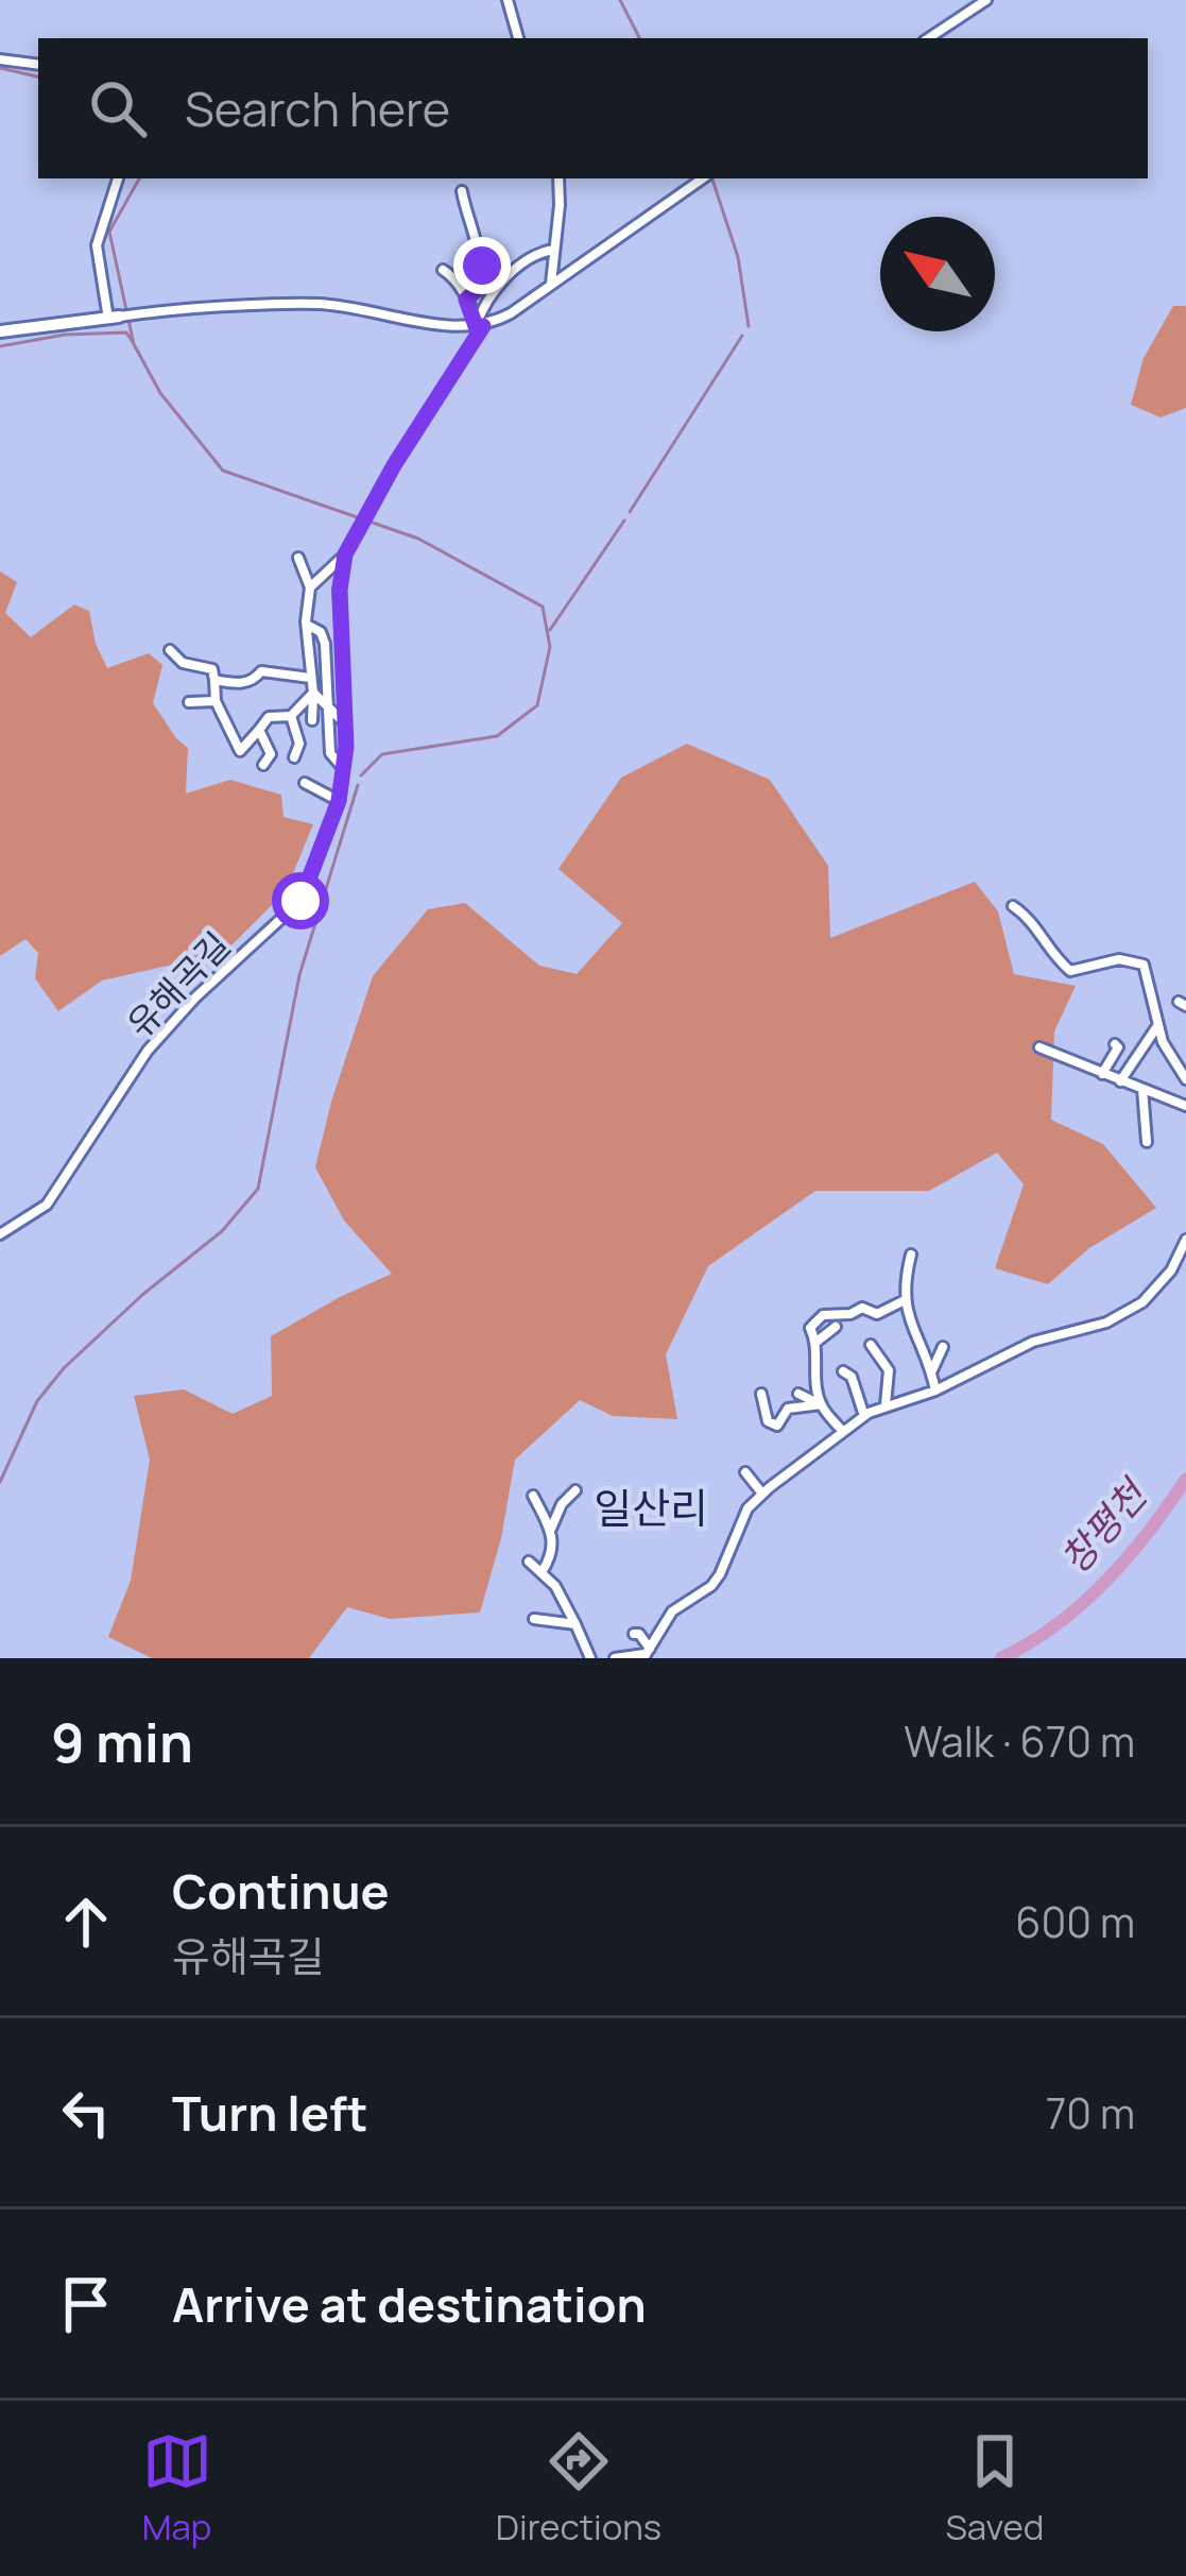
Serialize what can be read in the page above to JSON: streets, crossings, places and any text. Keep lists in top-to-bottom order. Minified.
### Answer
{"streets":{"street":["유해곡길"]},"districts":["일산리"],"water":["창평천"],"north":"top left","page":{"search":"Search here","heading":["9 min","Walk · 670 m"],"list":[["Continue","유해곡길","600 m"],["Turn left","70 m"],"Arrive at destination"],"nav":["Map","Directions","Saved"]}}
